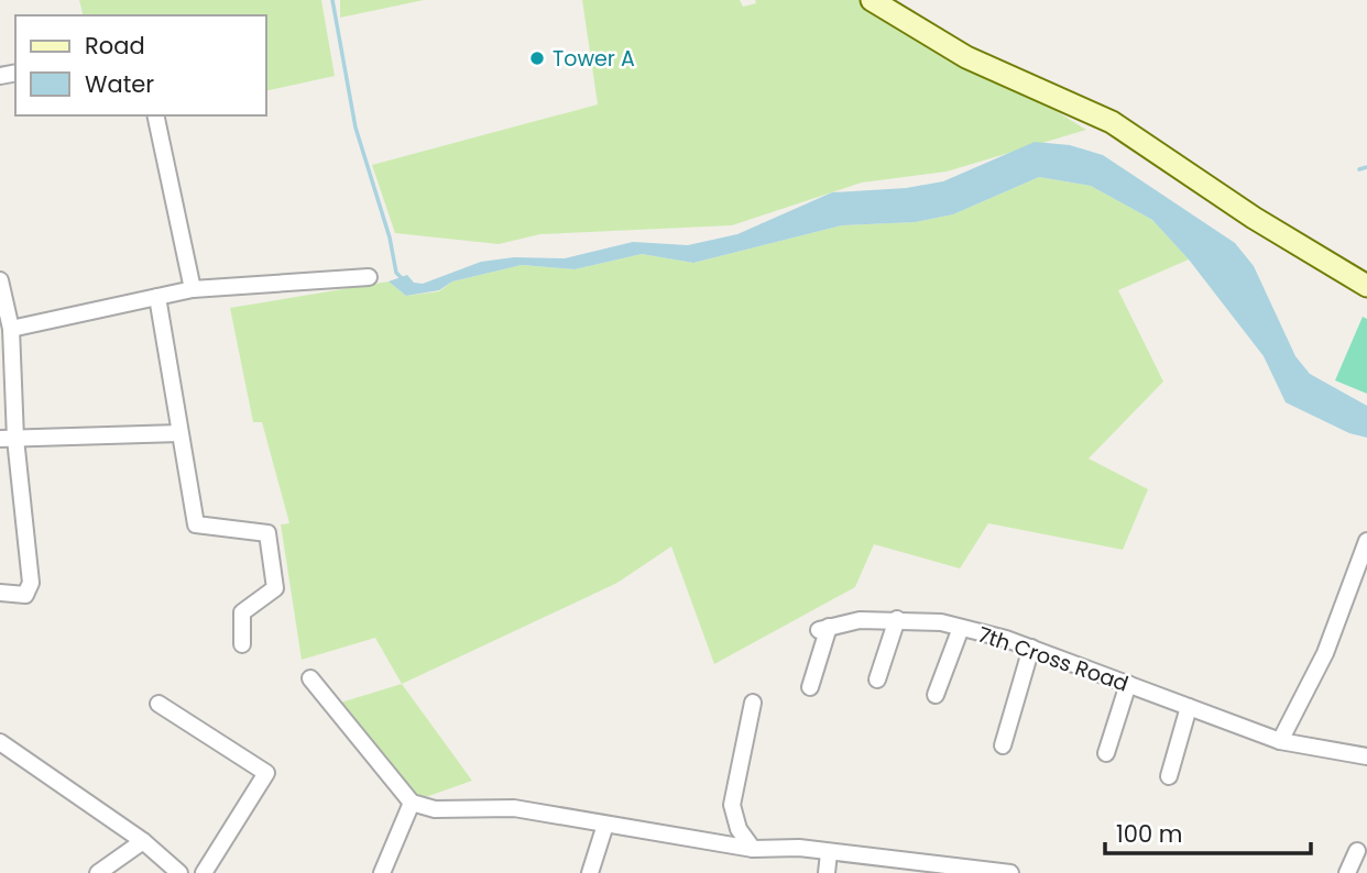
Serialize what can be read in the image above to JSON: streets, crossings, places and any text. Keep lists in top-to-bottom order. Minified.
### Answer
{"streets":{"street":["7th Cross Road"]},"places":["Tower A"],"legend":["Road","Water"],"scale_bar":"100 m"}
